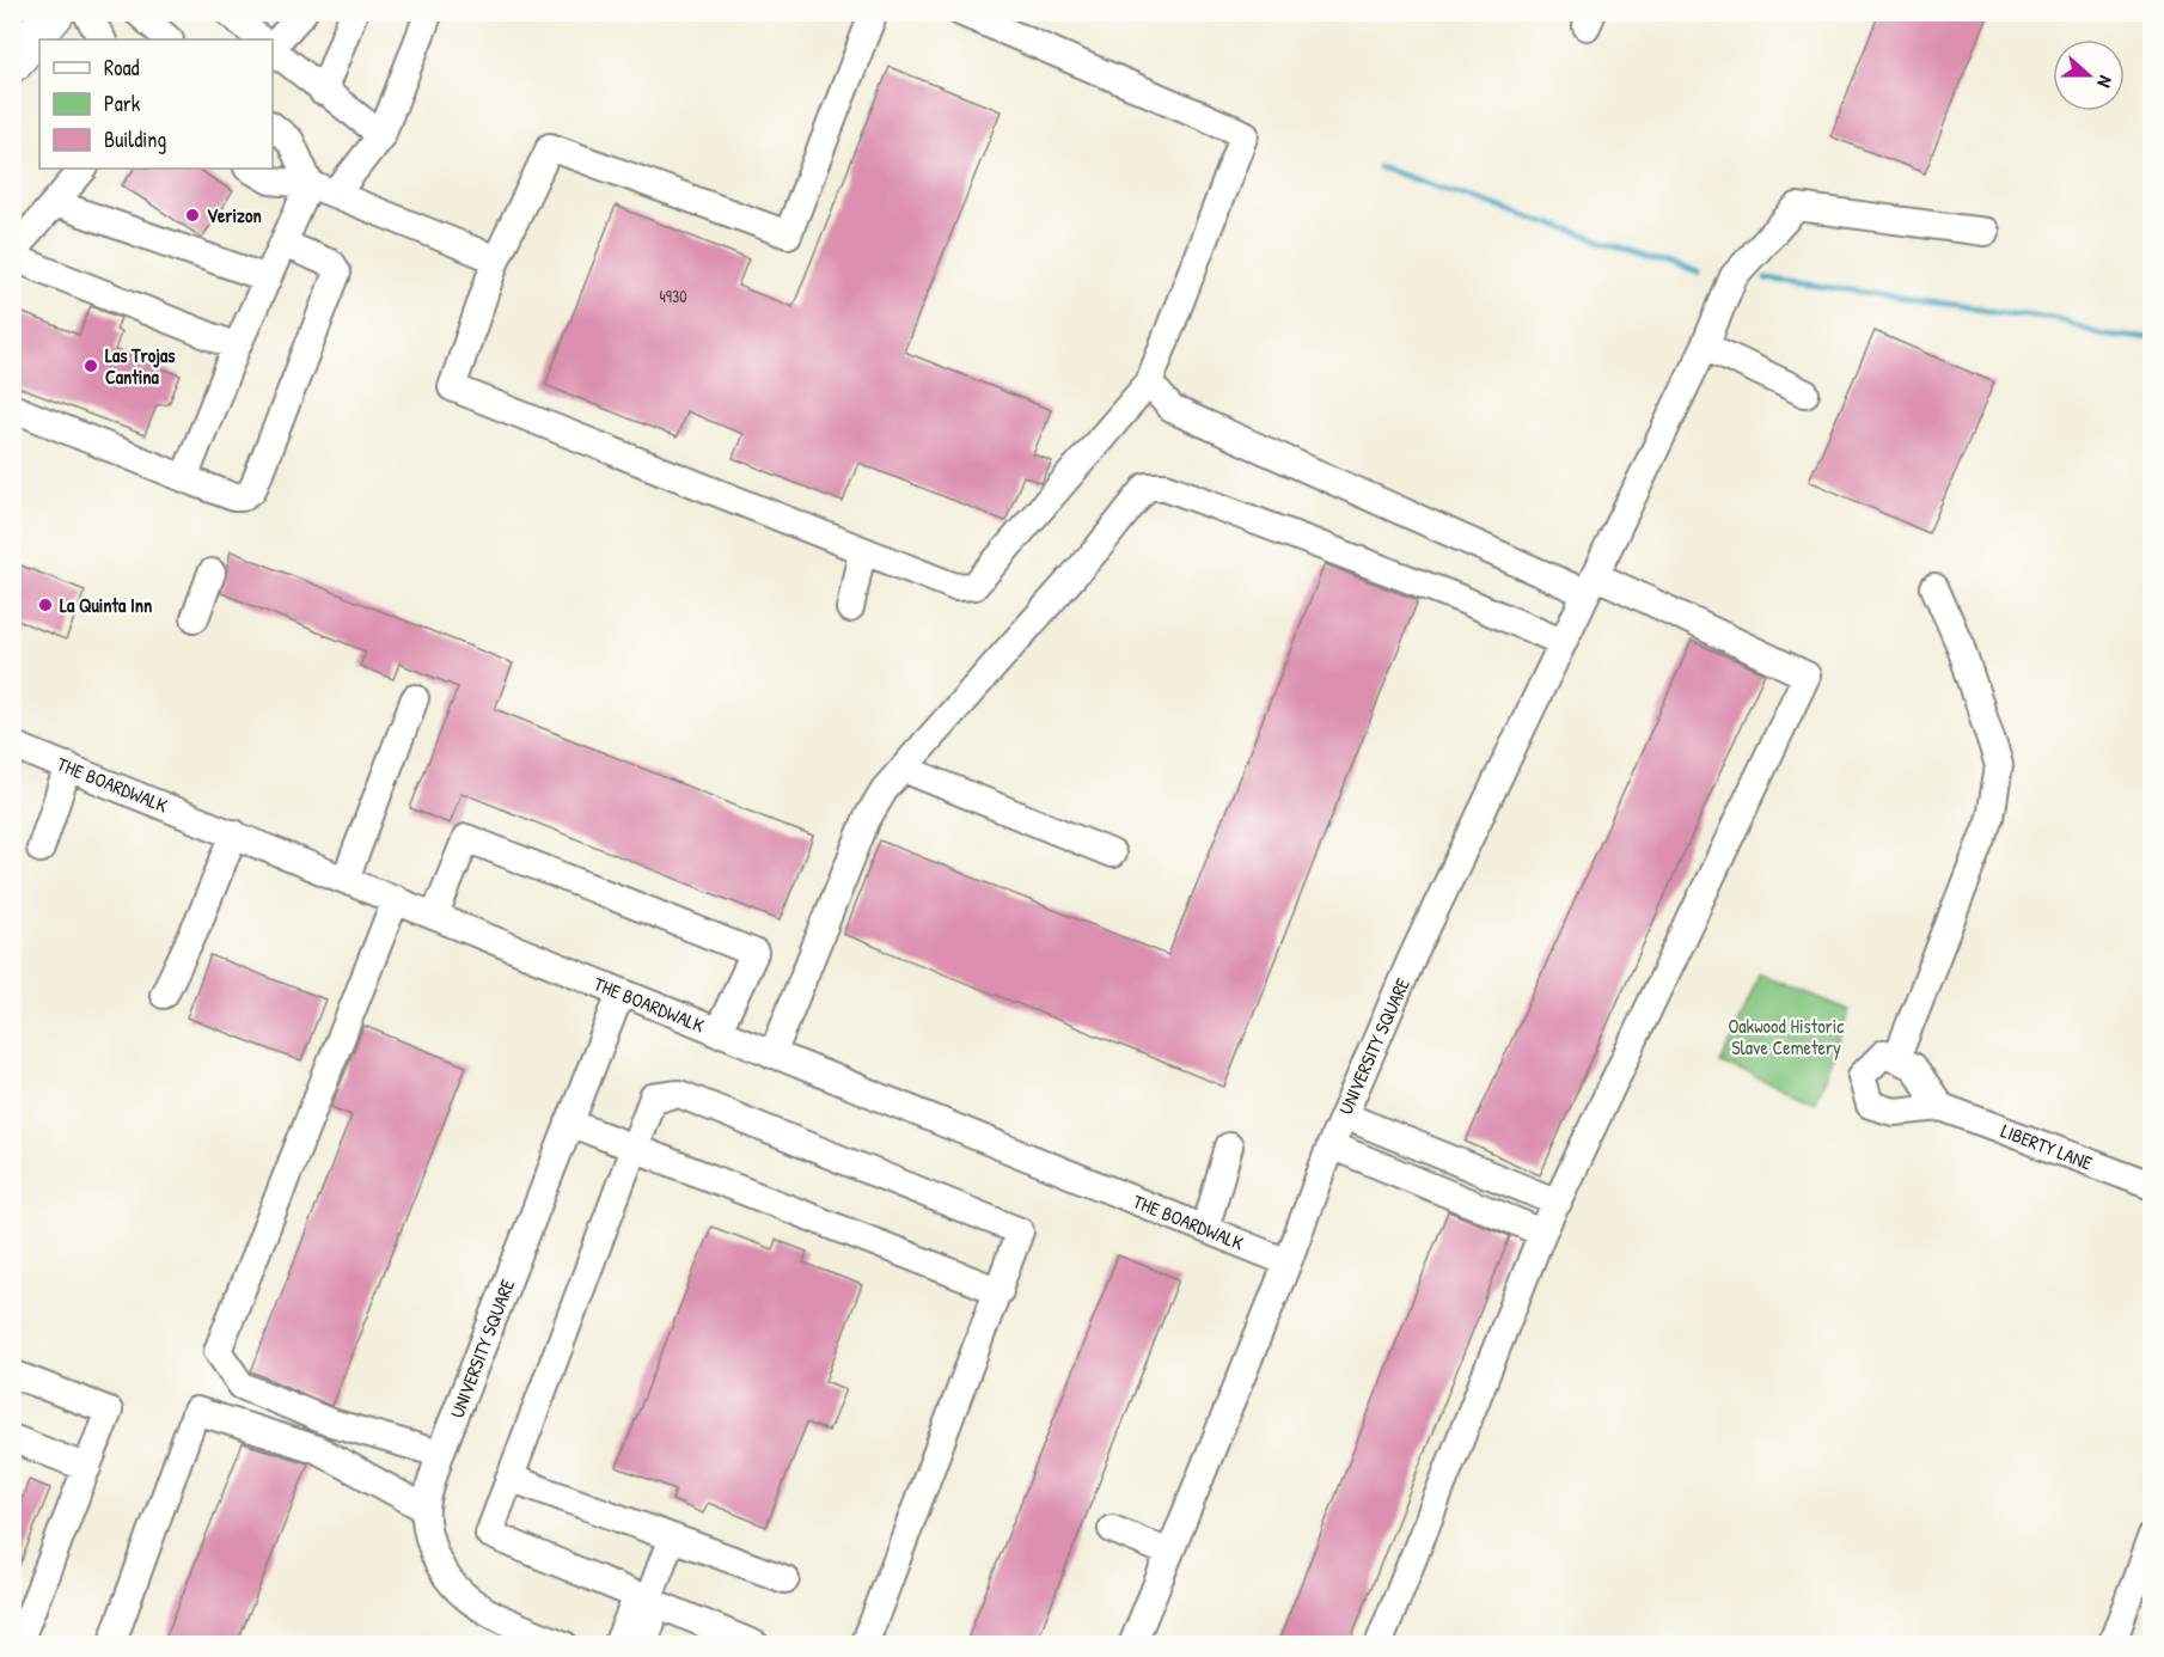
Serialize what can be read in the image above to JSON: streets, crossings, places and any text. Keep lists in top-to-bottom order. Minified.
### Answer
{"streets":{"street":["THE BOARDWALK","UNIVERSITY SQUARE","LIBERTY LANE"]},"crossings":[["THE BOARDWALK","UNIVERSITY SQUARE"]],"parks":["Oakwood Historic Slave Cemetery"],"places":["Verizon","Las Trojas Cantina","La Quinta Inn"],"house_numbers":["4930"],"legend":["Road","Park","Building"],"north":"right"}
